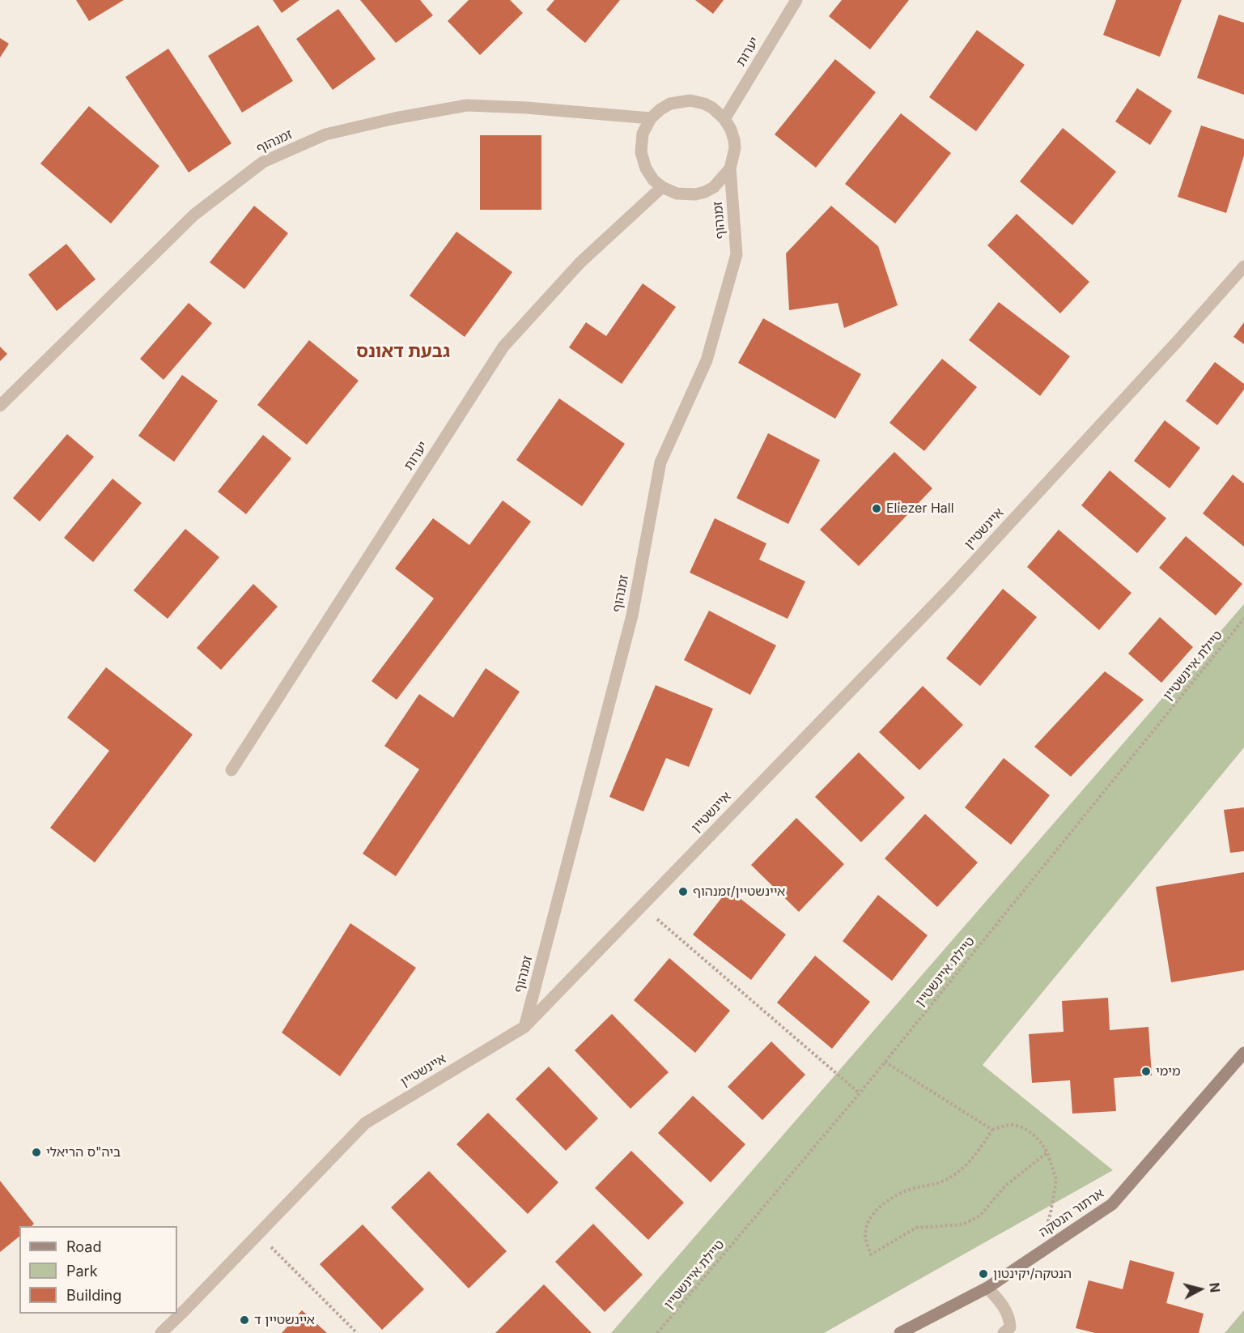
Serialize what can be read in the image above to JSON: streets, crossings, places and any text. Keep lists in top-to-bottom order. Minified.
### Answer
{"streets":{"street":["יערות","זמנהוף","איינשטיין","ארתור הנטקה"],"path":["טיילת איינשטיין"]},"crossings":[["יערות","זמנהוף"],["זמנהוף","איינשטיין"]],"districts":["גבעת דאונס"],"places":["Eliezer Hall","איינשטיין/זמנהוף","מימי","ביה\"ס הריאלי","הנטקה/יקינטון","איינשטיין ד"],"legend":["Road","Park","Building"],"north":"right"}
